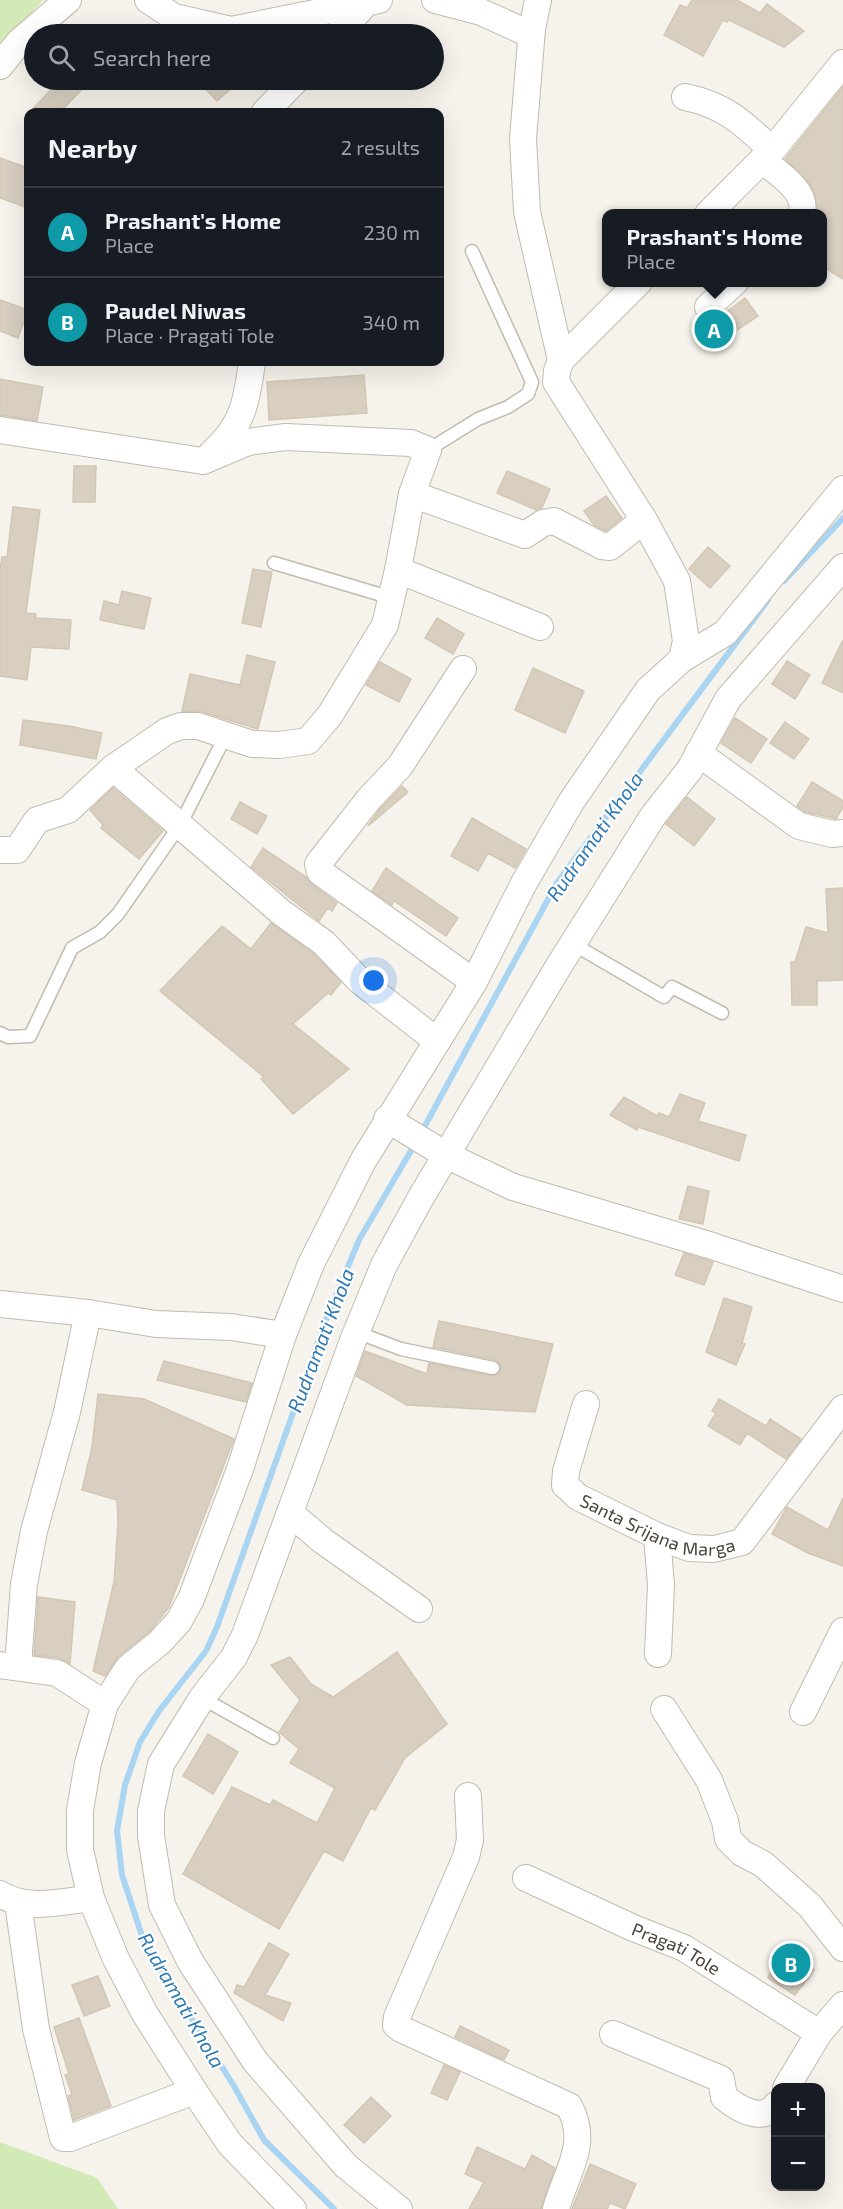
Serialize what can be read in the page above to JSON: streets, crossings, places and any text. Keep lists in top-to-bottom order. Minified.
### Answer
{"streets":{"street":["Santa Srijana Marga","Pragati Tole"]},"water":["Rudramati Khola"],"page":{"search":"Search here","heading":["Nearby","2 results"],"list":[{"mark":"A","name":"Prashant's Home","note":"Place","value":"230 m"},{"mark":"B","name":"Paudel Niwas","note":"Place · Pragati Tole","value":"340 m"}],"popup":["Prashant's Home","Place"],"pins":["A","B"],"map_buttons":["+","−"]}}
